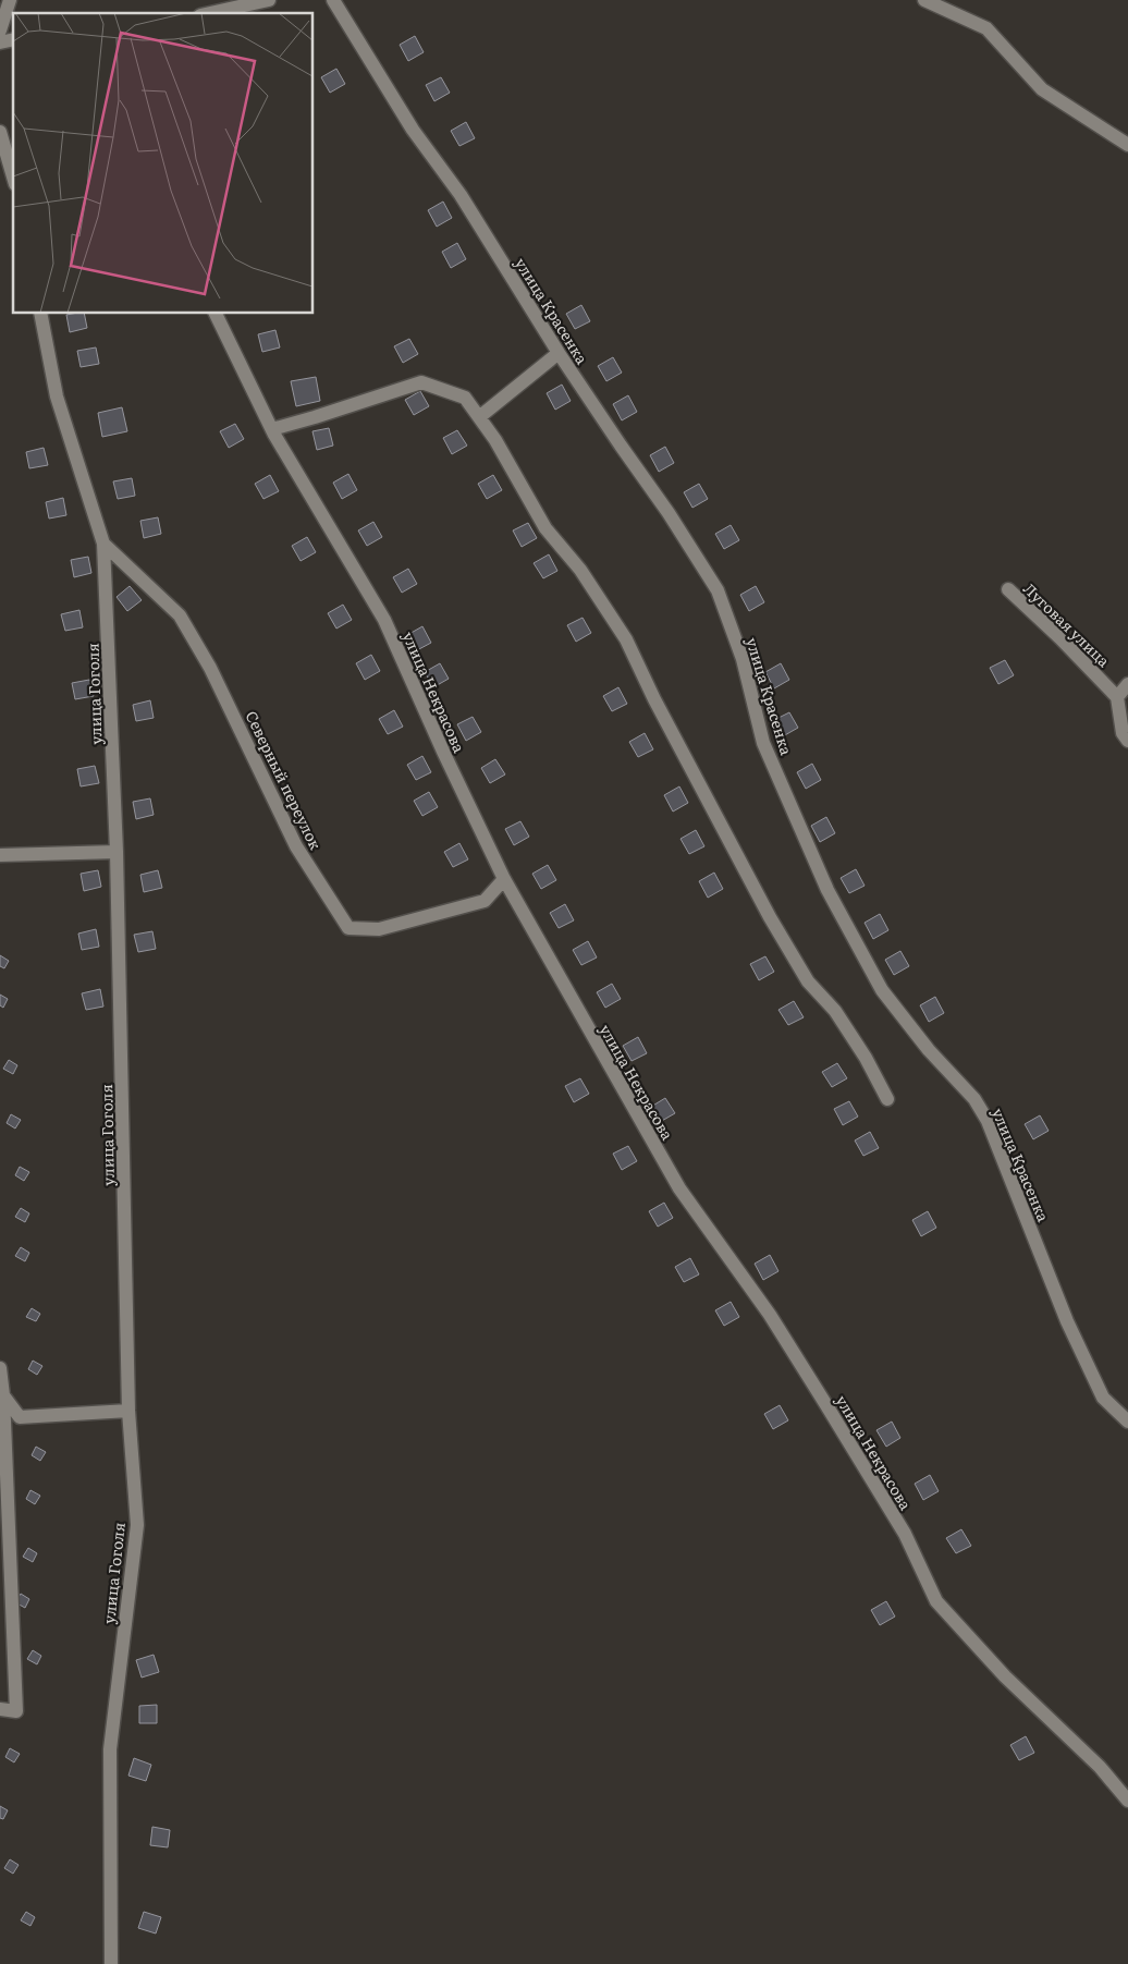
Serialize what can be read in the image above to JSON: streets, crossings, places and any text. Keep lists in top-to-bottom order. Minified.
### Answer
{"streets":{"street":["улица Красенка","Луговая улица","улица Некрасова","улица Гоголя","Северный переулок"]},"crossings":[["улица Некрасова","Северный переулок"],["улица Гоголя","Северный переулок"]]}
